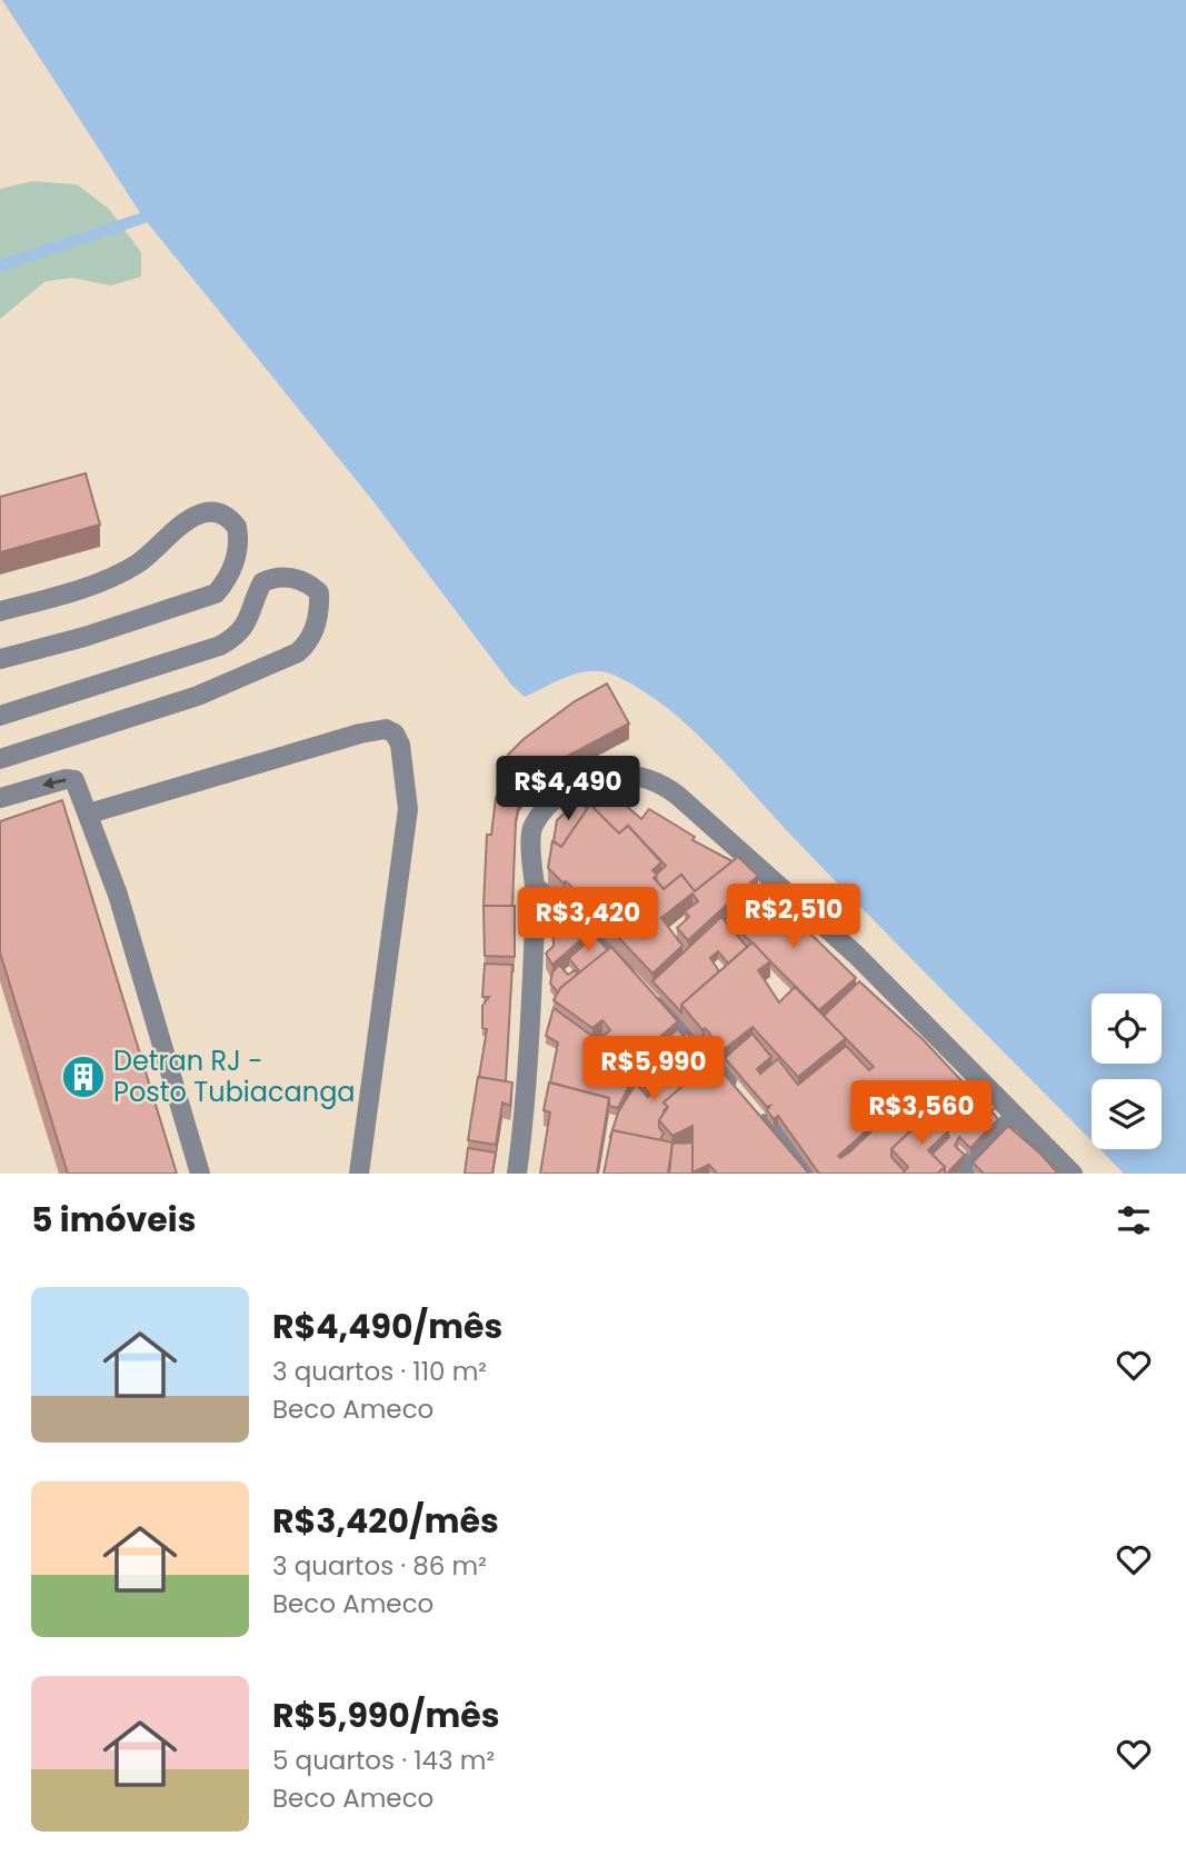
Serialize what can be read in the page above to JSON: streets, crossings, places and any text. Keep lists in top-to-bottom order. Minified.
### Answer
{"places":{"building":["Detran RJ - Posto Tubiacanga"]},"page":{"price":["R$4,490","R$2,510","R$3,420","R$5,990","R$3,560"],"heading":"5 imóveis","list":[{"name":"R$4,490/mês","note":"3 quartos · 110 m² · Beco Ameco"},{"name":"R$3,420/mês","note":"3 quartos · 86 m² · Beco Ameco"},{"name":"R$5,990/mês","note":"5 quartos · 143 m² · Beco Ameco"}]}}
